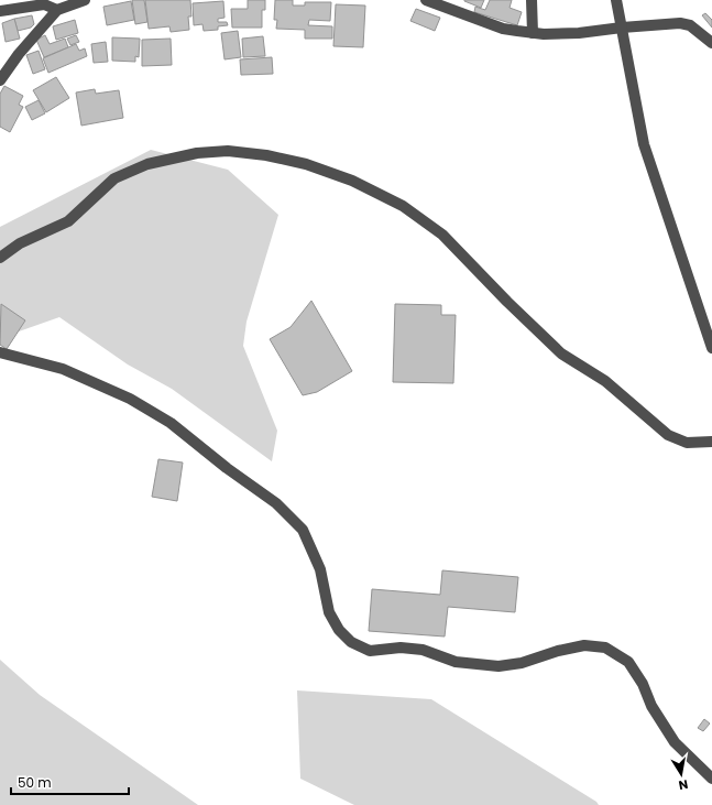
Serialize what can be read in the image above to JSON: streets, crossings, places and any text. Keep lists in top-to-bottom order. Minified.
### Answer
{"scale_bar":"50 m","north":"bottom"}
